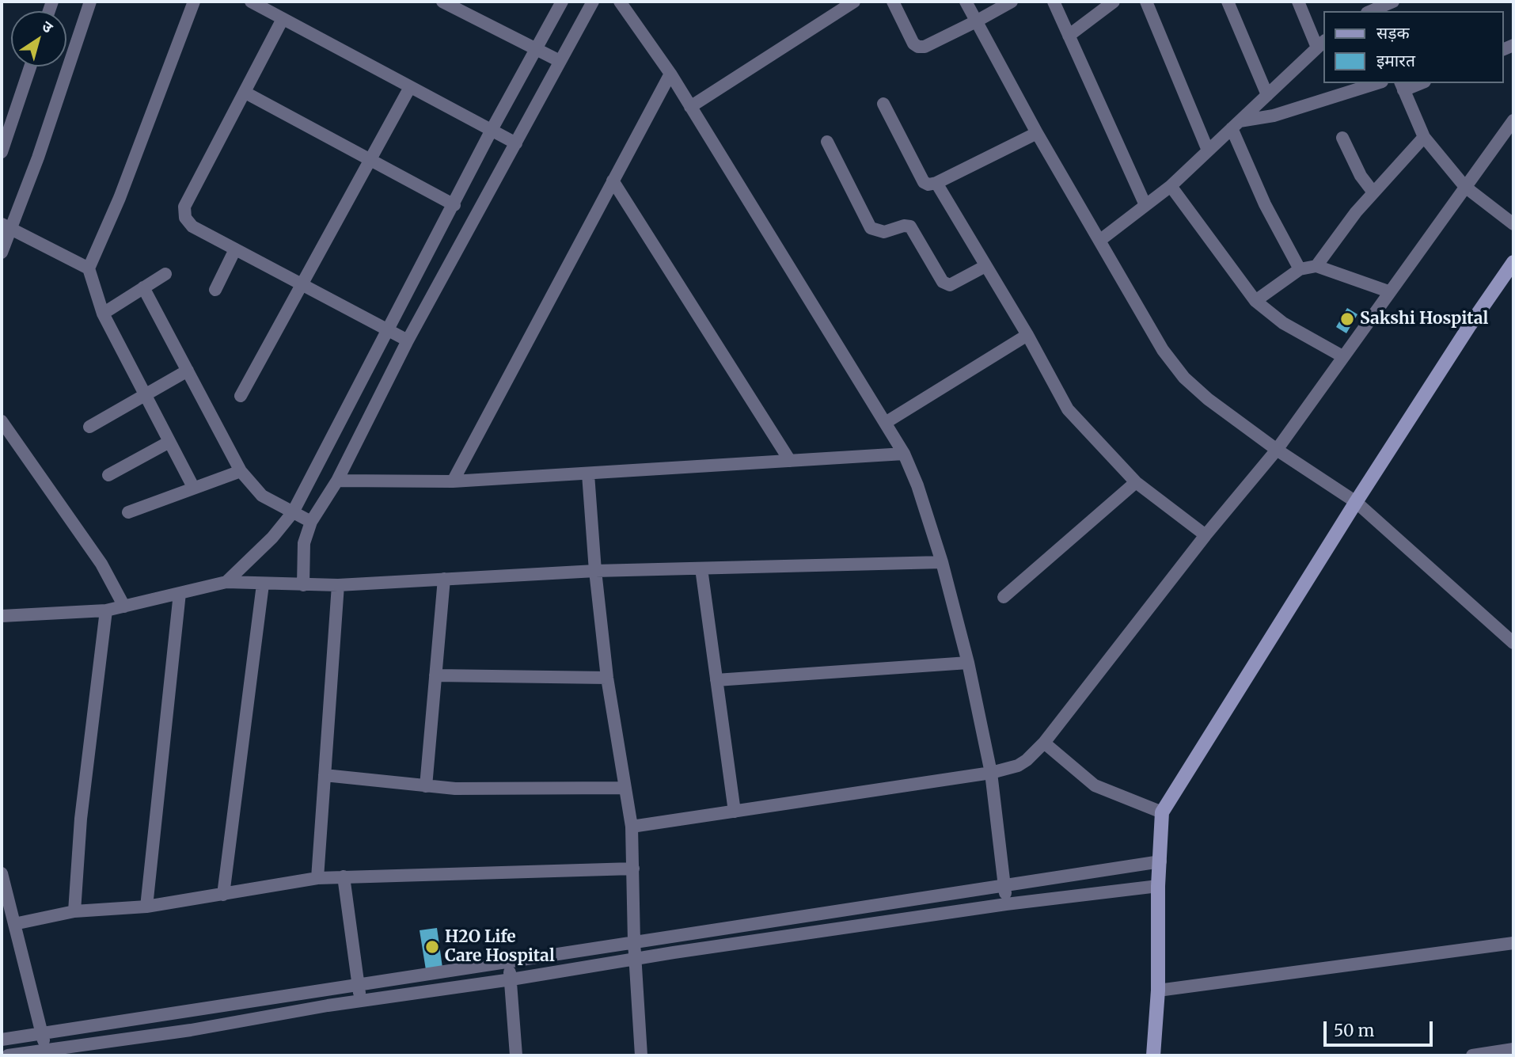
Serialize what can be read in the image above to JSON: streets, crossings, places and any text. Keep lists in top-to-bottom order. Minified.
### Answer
{"places":["Sakshi Hospital","H2O Life Care Hospital"],"legend":["सड़क","इमारत"],"scale_bar":"50 m","north":"top right"}
